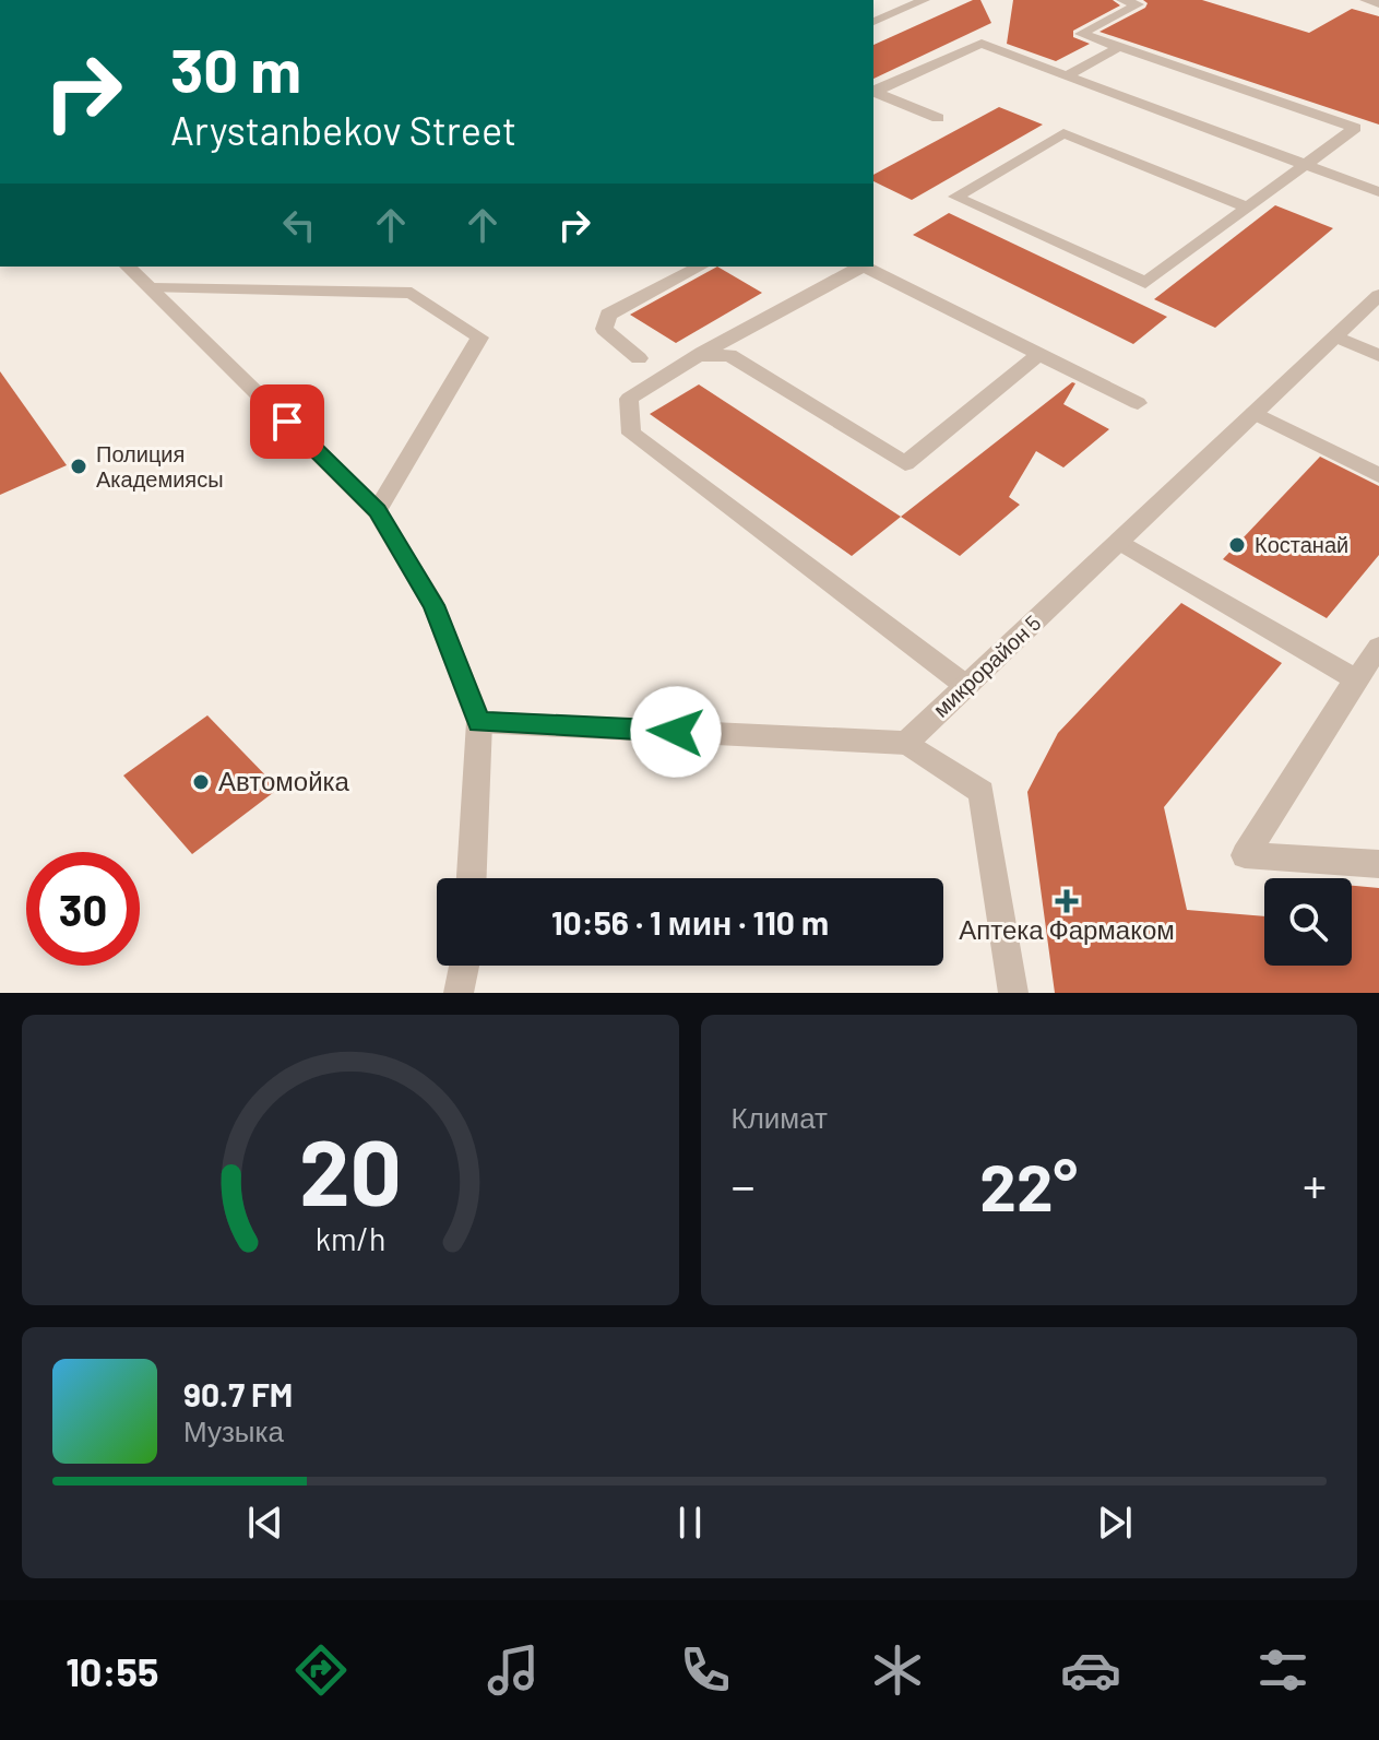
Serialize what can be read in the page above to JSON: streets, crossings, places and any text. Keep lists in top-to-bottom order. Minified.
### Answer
{"streets":{"street":["микрорайон 5"]},"places":{"other":["Полиция Академиясы","Костанай","Автомойка"],"health":["Аптека Фармаком"]},"page":{"turn":["30 m","Arystanbekov Street"],"limit":"30","trip":"10:56 · 1 мин · 110 m","tile":"Климат","heat":["−","22°","+"],"song":["90.7 FM","Музыка"],"tabs":"10:55","gauge":["20","km/h"]}}
